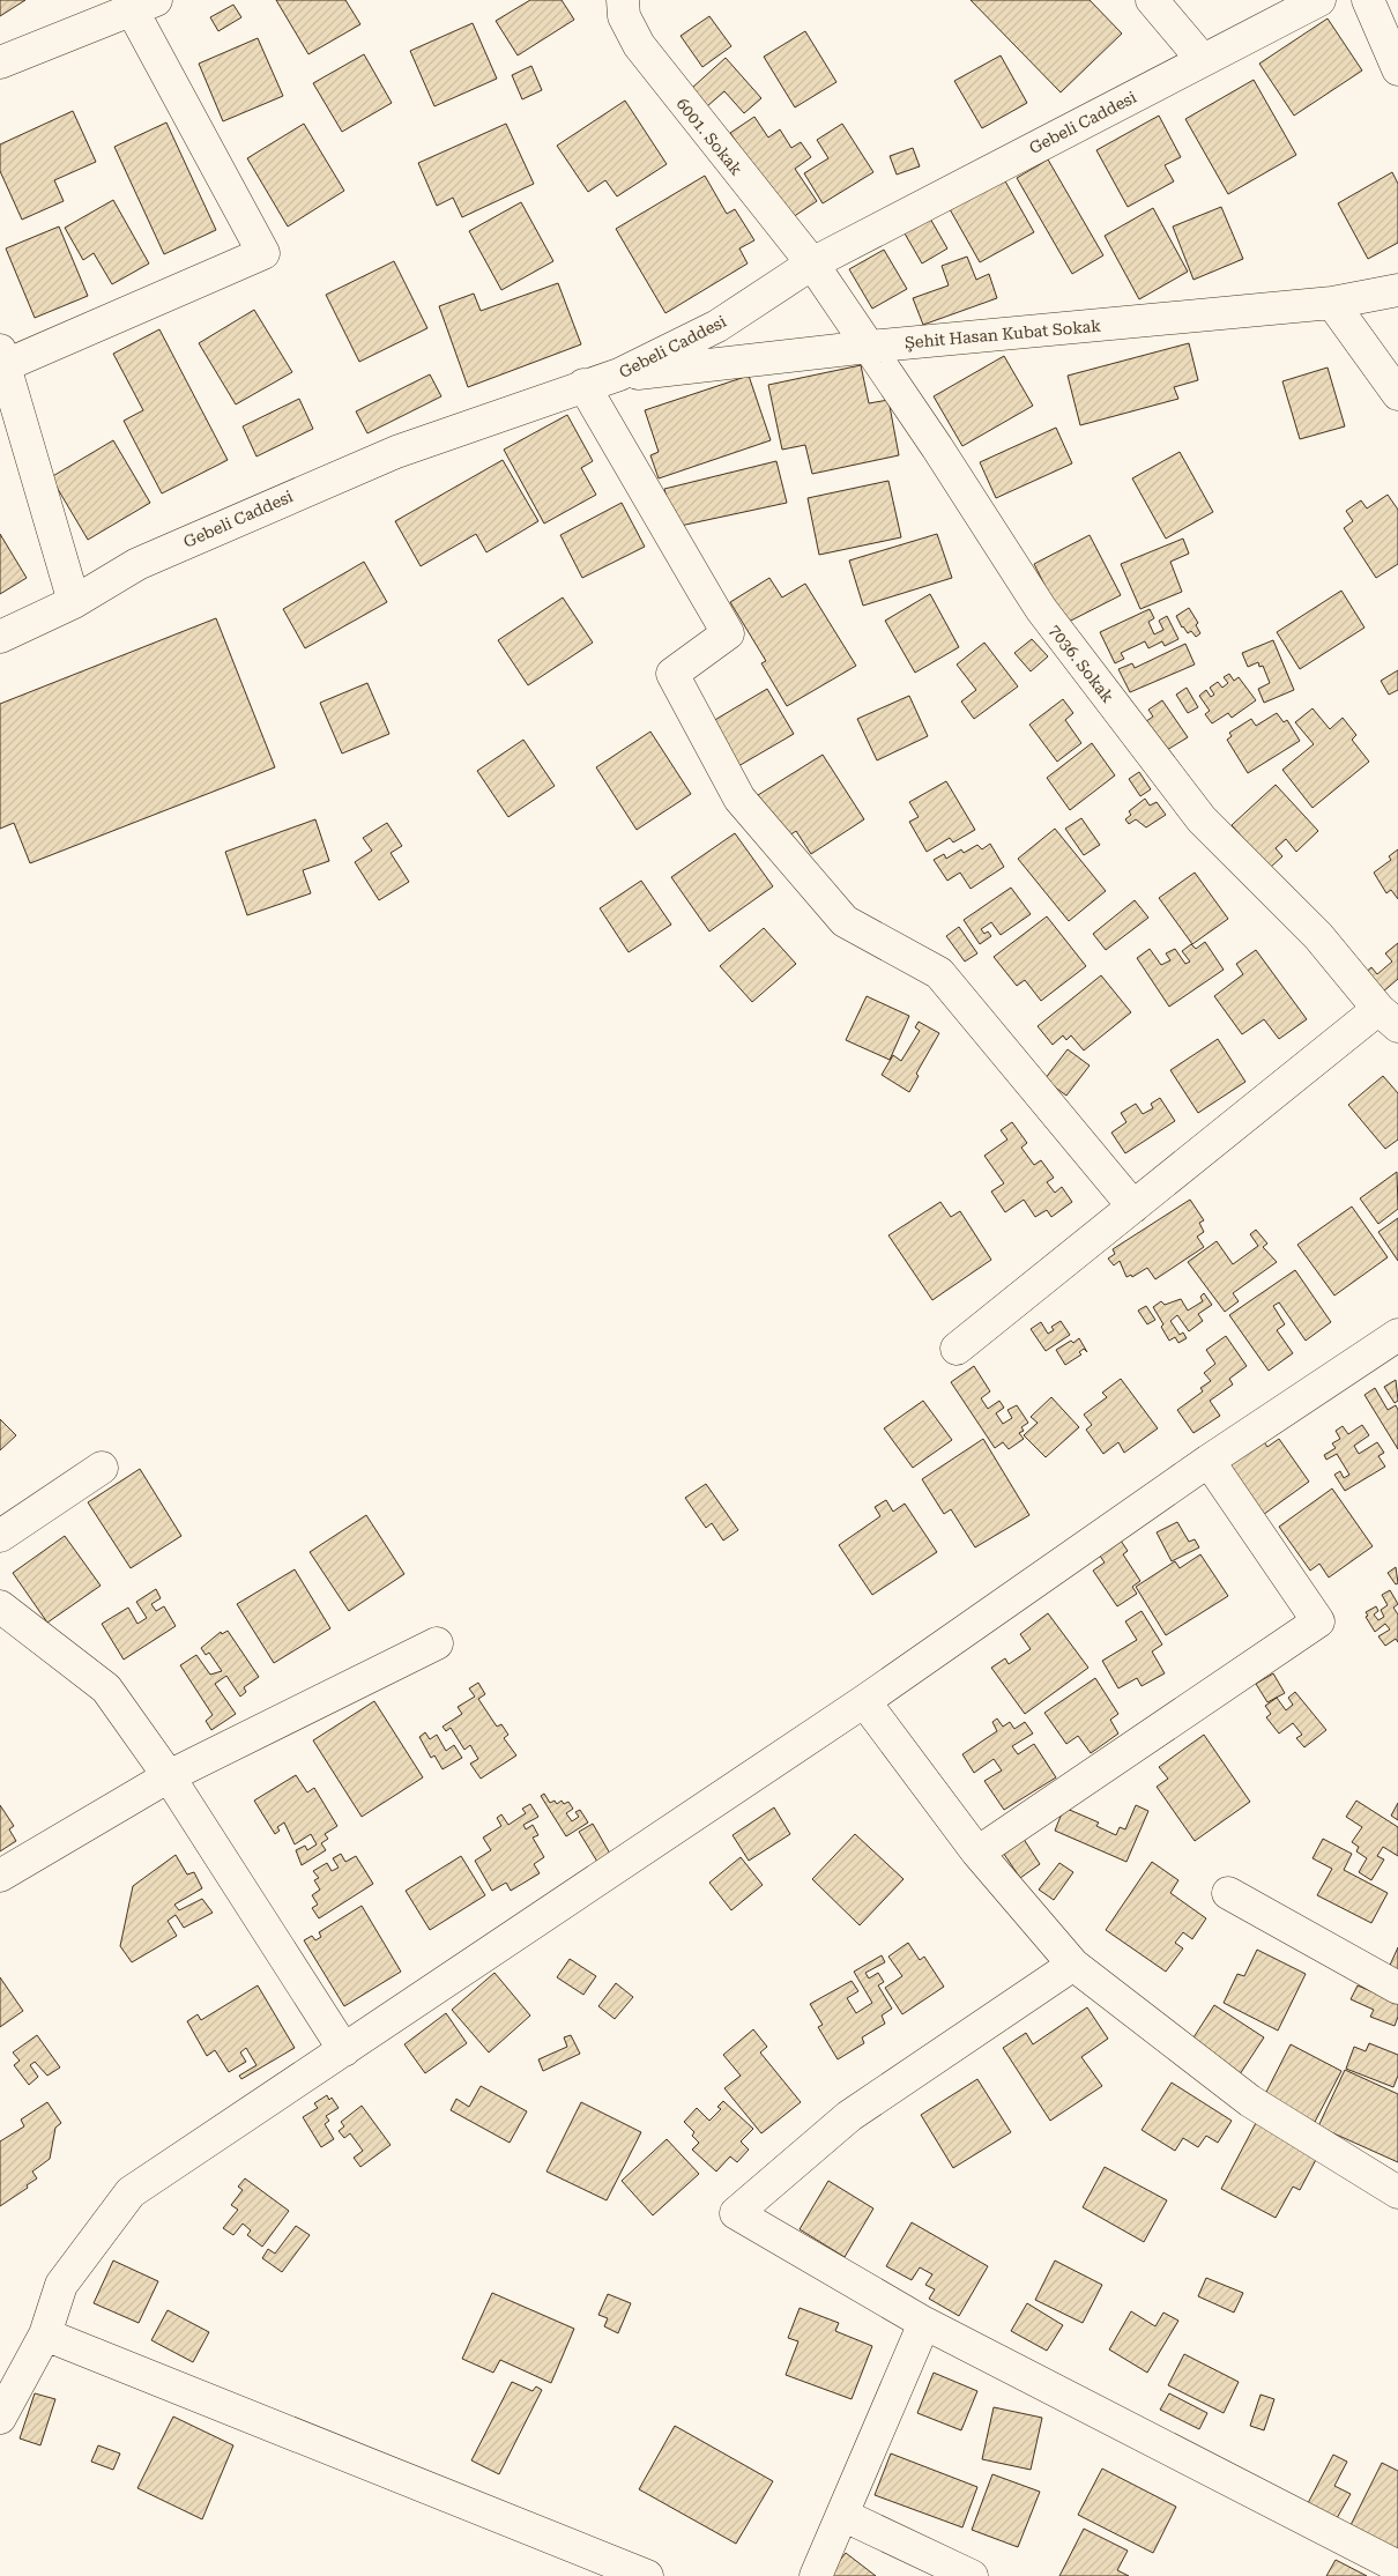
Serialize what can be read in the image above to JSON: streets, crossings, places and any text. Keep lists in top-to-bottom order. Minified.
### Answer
{"streets":{"street":["Gebeli Caddesi","6001. Sokak","Şehit Hasan Kubat Sokak","7036. Sokak"]},"crossings":[["Gebeli Caddesi","6001. Sokak"],["Gebeli Caddesi","Şehit Hasan Kubat Sokak"],["Gebeli Caddesi","7036. Sokak"],["6001. Sokak","7036. Sokak"],["Şehit Hasan Kubat Sokak","7036. Sokak"]]}
